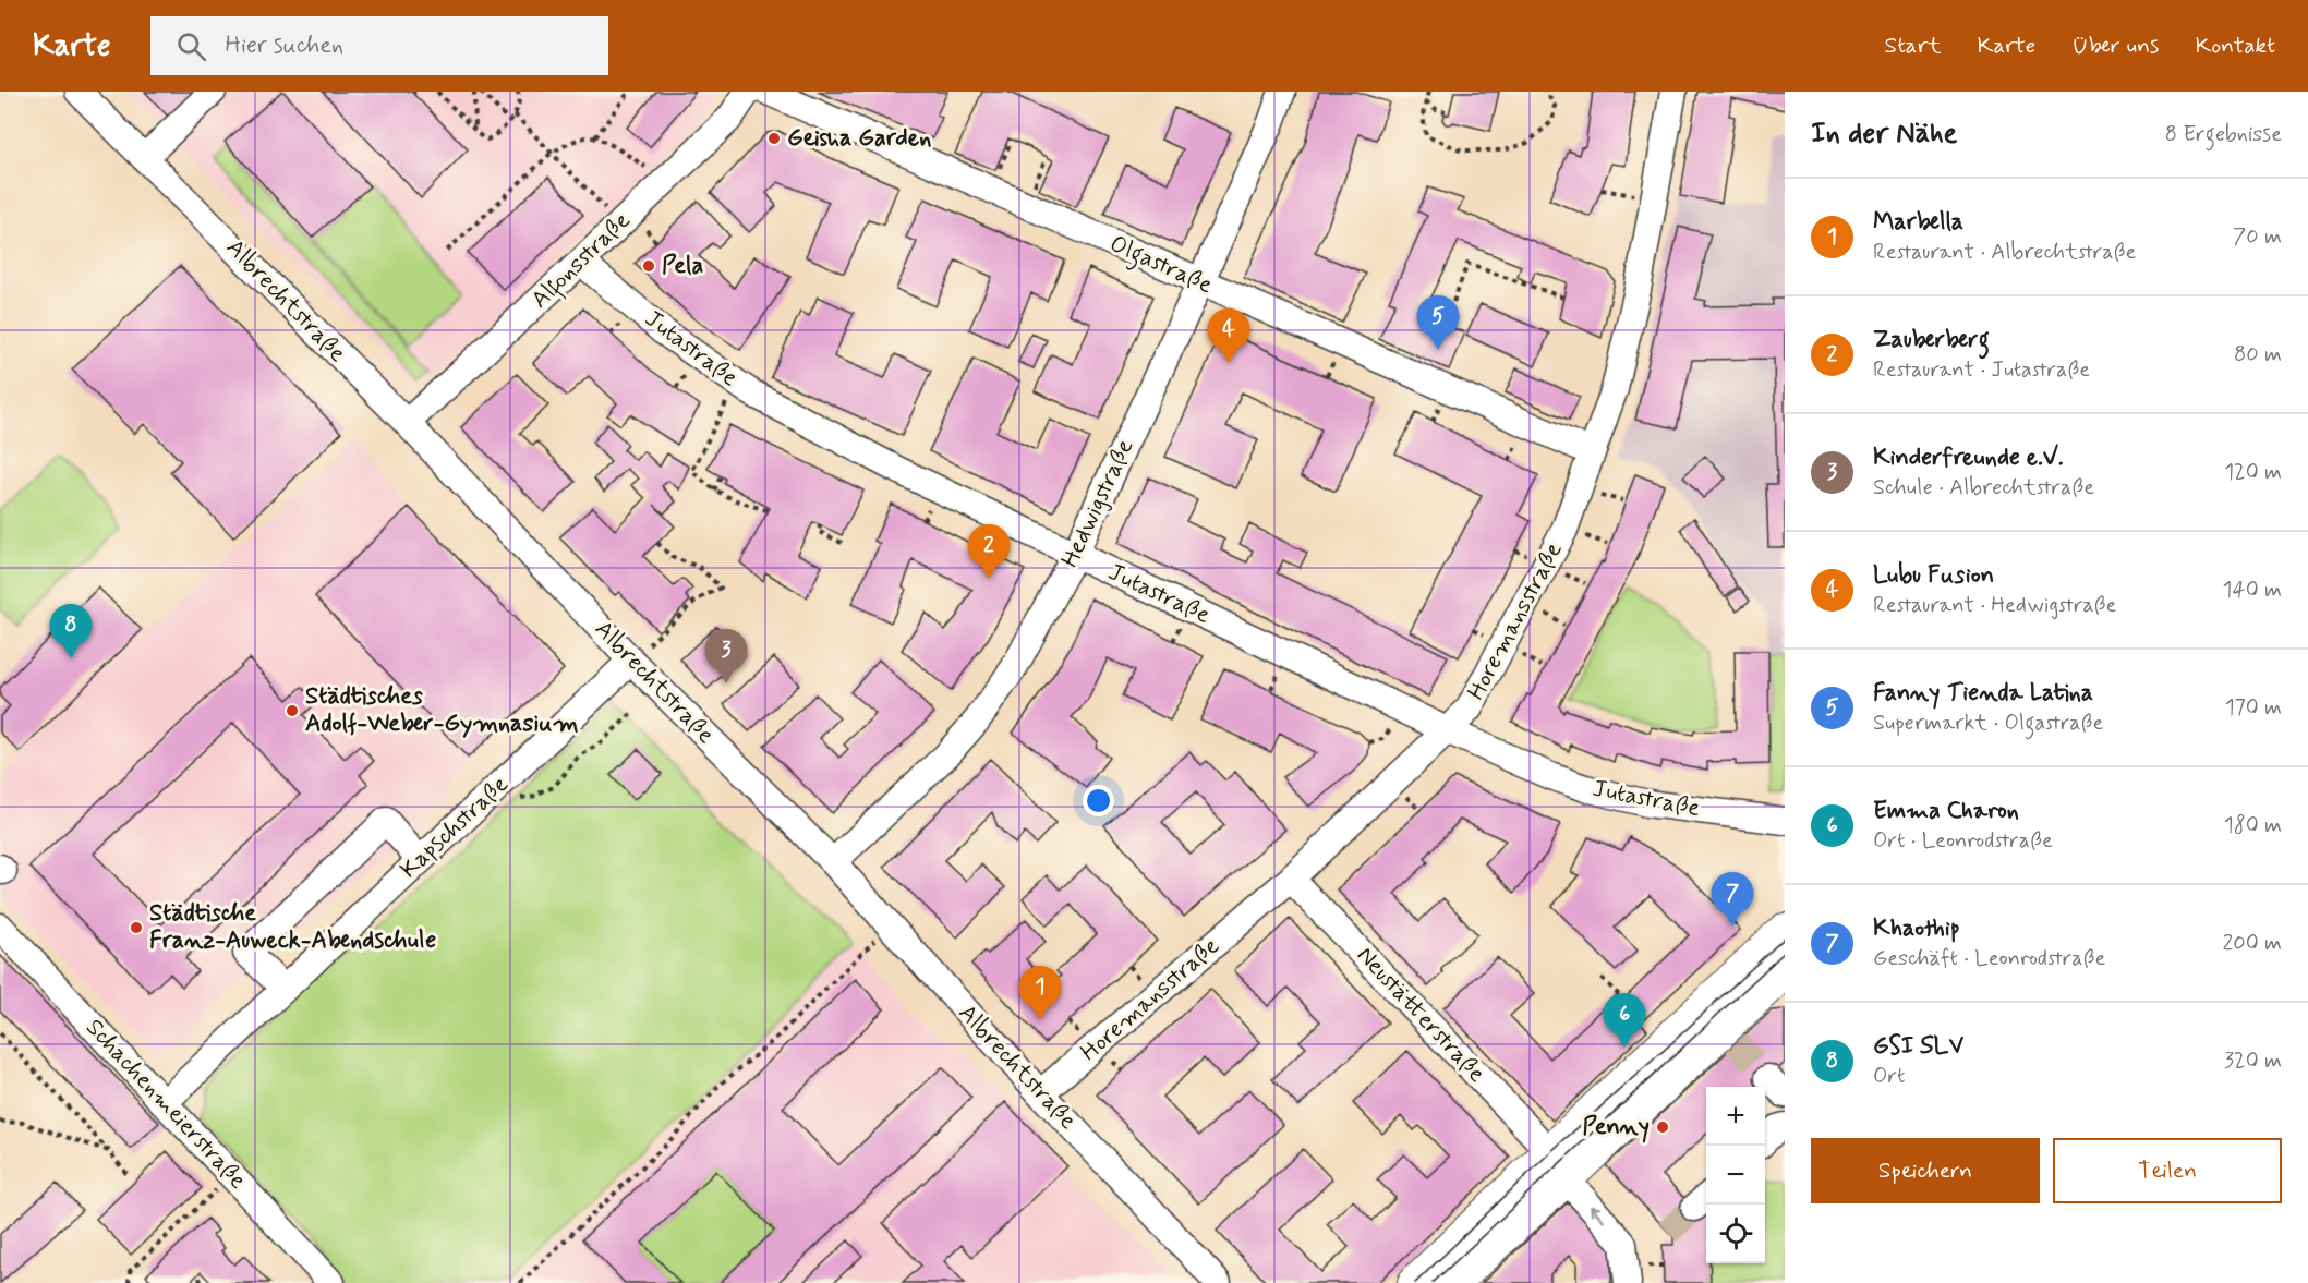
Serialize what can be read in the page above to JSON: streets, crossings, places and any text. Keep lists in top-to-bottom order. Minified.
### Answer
{"streets":{"street":["Alfonsstraße","Olgastraße","Albrechtstraße","Jutastraße","Hedwigstraße","Horemansstraße","Kapschstraße","Neustätterstraße","Schachenmeierstraße"]},"crossings":[["Alfonsstraße","Albrechtstraße"],["Alfonsstraße","Jutastraße"],["Olgastraße","Hedwigstraße"],["Olgastraße","Horemansstraße"],["Albrechtstraße","Hedwigstraße"],["Albrechtstraße","Horemansstraße"],["Albrechtstraße","Kapschstraße"],["Jutastraße","Hedwigstraße"],["Jutastraße","Horemansstraße"],["Horemansstraße","Neustätterstraße"],["Kapschstraße","Schachenmeierstraße"]],"places":["Geisha Garden","Pela","Städtisches Adolf-Weber-Gymnasium","Städtische Franz-Auweck-Abendschule","Penny"],"page":{"header":"Karte","search":"Hier suchen","nav":["Start","Karte","Über uns","Kontakt"],"heading":["In der Nähe","8 Ergebnisse"],"list":[{"mark":"1","name":"Marbella","note":"Restaurant · Albrechtstraße","value":"70 m"},{"mark":"2","name":"Zauberberg","note":"Restaurant · Jutastraße","value":"80 m"},{"mark":"3","name":"Kinderfreunde e.V.","note":"Schule · Albrechtstraße","value":"120 m"},{"mark":"4","name":"Lubu Fusion","note":"Restaurant · Hedwigstraße","value":"140 m"},{"mark":"5","name":"Fanny Tienda Latina","note":"Supermarkt · Olgastraße","value":"170 m"},{"mark":"6","name":"Emma Charon","note":"Ort · Leonrodstraße","value":"180 m"},{"mark":"7","name":"Khaothip","note":"Geschäft · Leonrodstraße","value":"200 m"},{"mark":"8","name":"GSI SLV","note":"Ort","value":"320 m"}],"pins":["5","4","2","8","3","7","1","6"],"map_buttons":["+","−"],"buttons":["Speichern","Teilen"]}}
